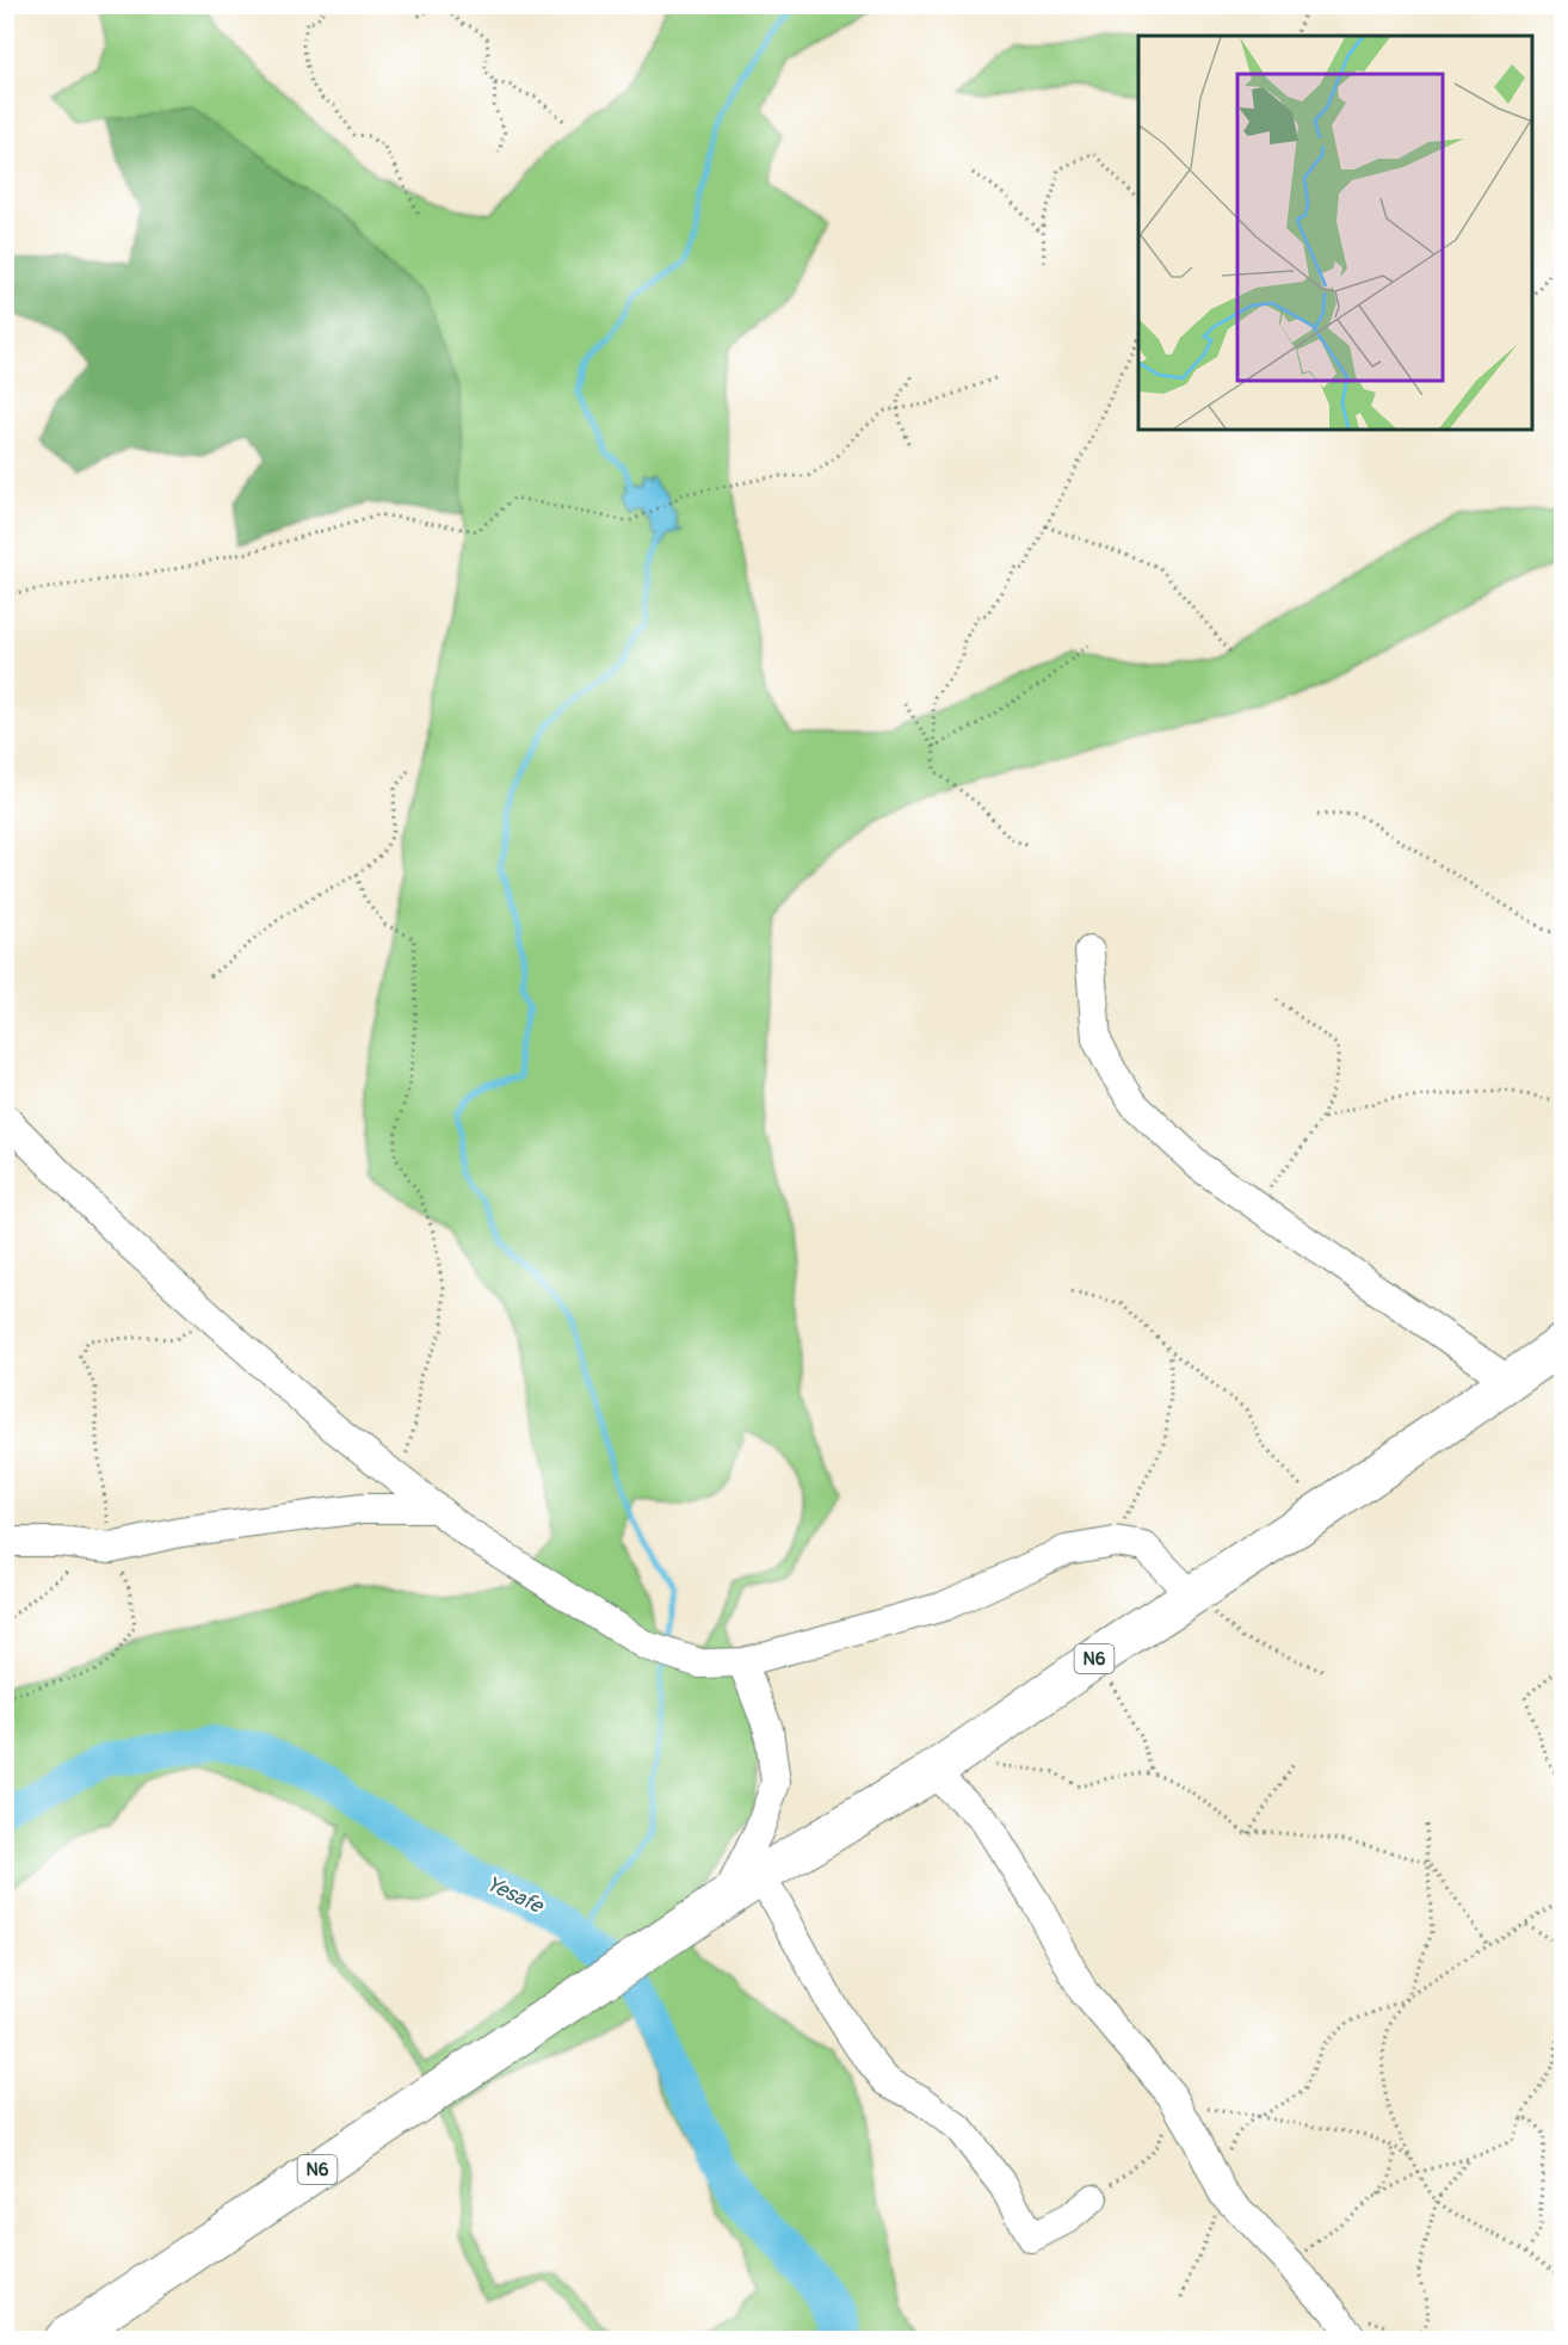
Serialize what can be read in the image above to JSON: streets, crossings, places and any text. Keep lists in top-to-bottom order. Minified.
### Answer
{"streets":{"highway":["N6"]},"water":["Yesafe"]}
